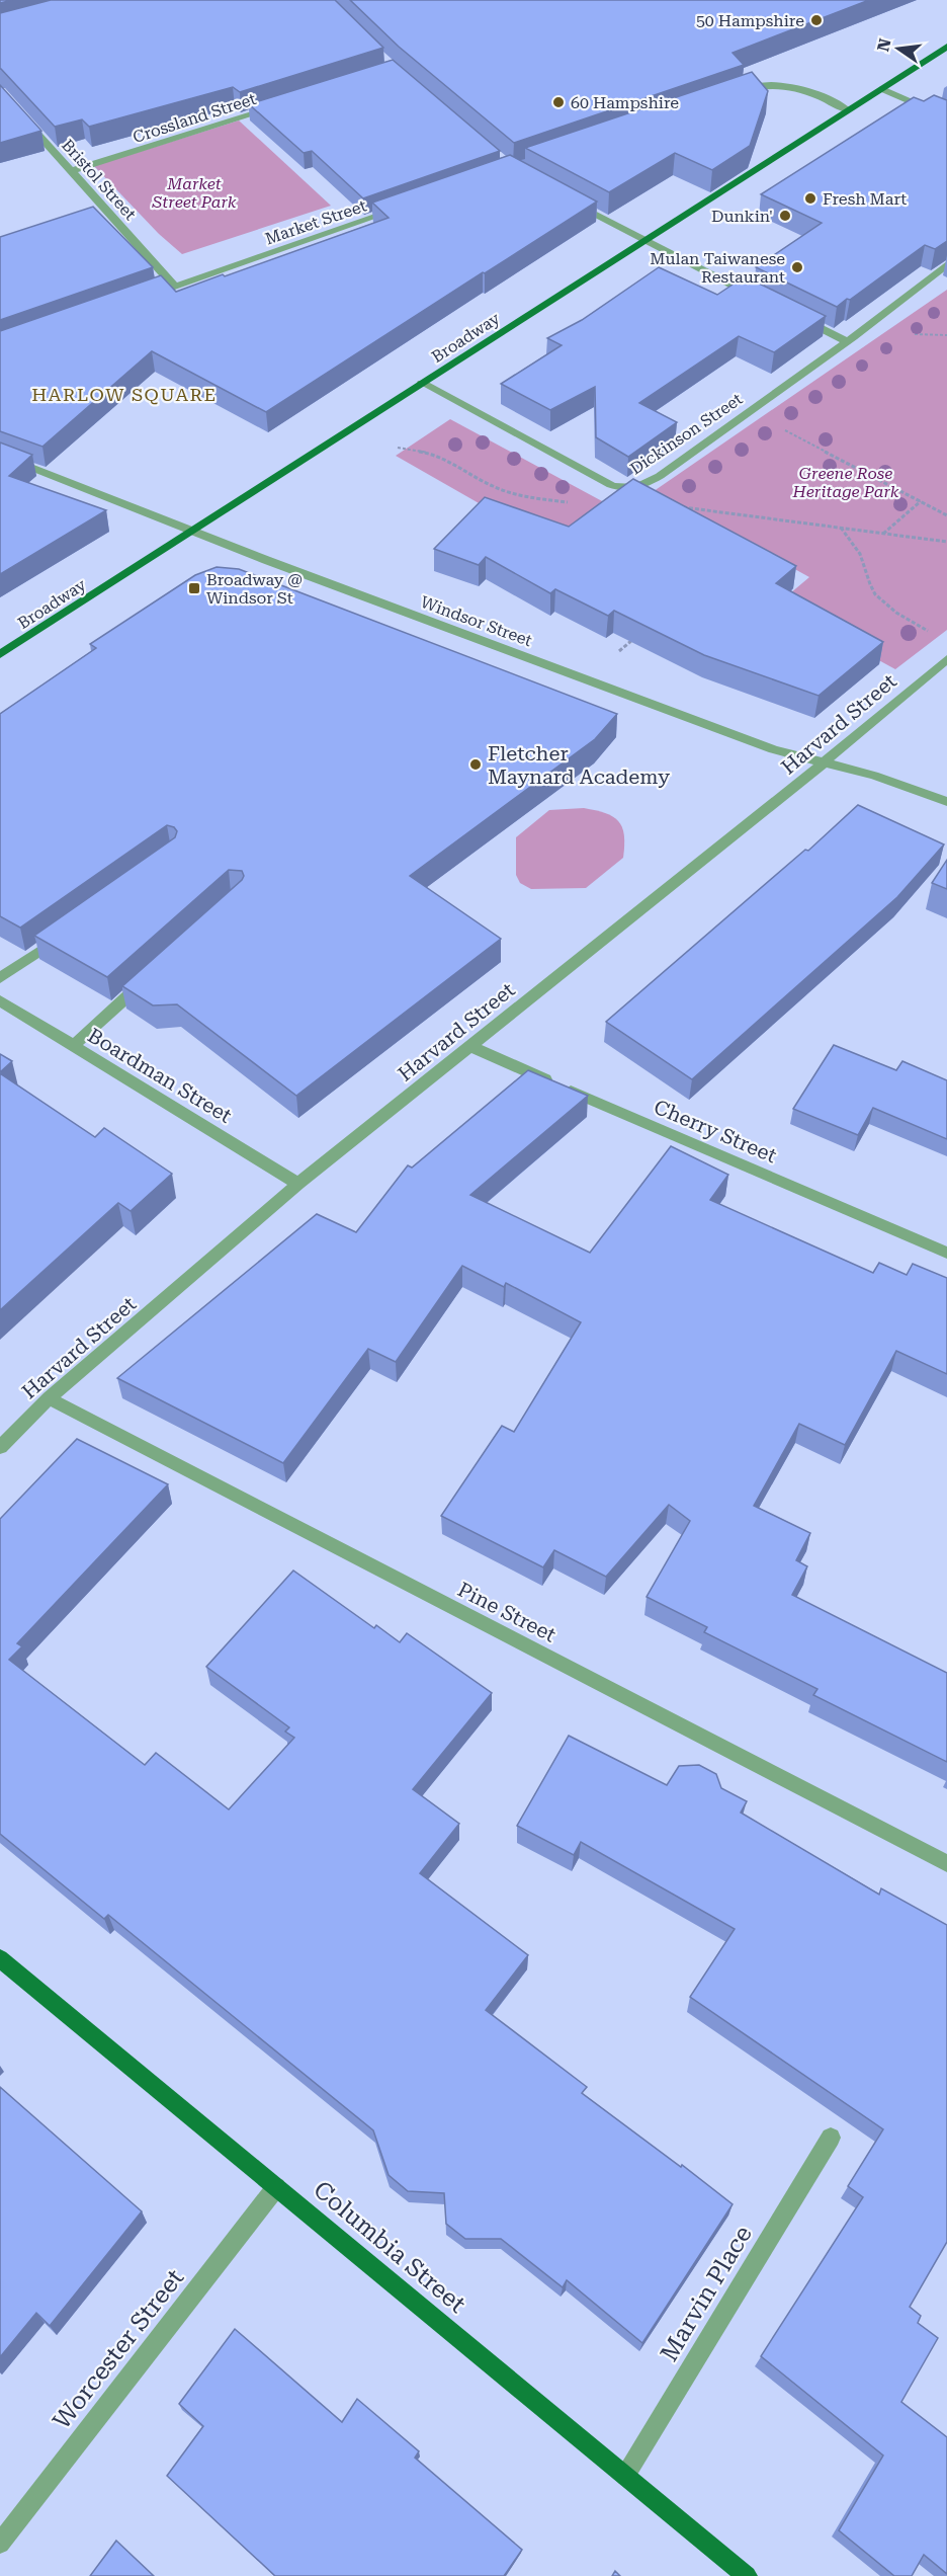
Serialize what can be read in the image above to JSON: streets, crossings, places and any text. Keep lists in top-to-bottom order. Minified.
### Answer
{"streets":{"main road":["Broadway","Columbia Street"],"street":["Crossland Street","Bristol Street","Market Street","Dickinson Street","Windsor Street","Harvard Street","Boardman Street","Cherry Street","Pine Street","Marvin Place","Worcester Street"]},"crossings":[["Crossland Street","Bristol Street"],["Bristol Street","Market Street"],["Broadway","Dickinson Street"],["Broadway","Windsor Street"],["Windsor Street","Harvard Street"],["Harvard Street","Boardman Street"],["Harvard Street","Cherry Street"],["Harvard Street","Pine Street"],["Columbia Street","Marvin Place"],["Columbia Street","Worcester Street"]],"districts":["HARLOW SQUARE"],"parks":["Market Street Park","Greene Rose Heritage Park"],"places":{"other":["50 Hampshire","60 Hampshire","Fresh Mart","Dunkin'","Mulan Taiwanese Restaurant","Fletcher Maynard Academy"],"transit":["Broadway @ Windsor St"]},"north":"left"}
